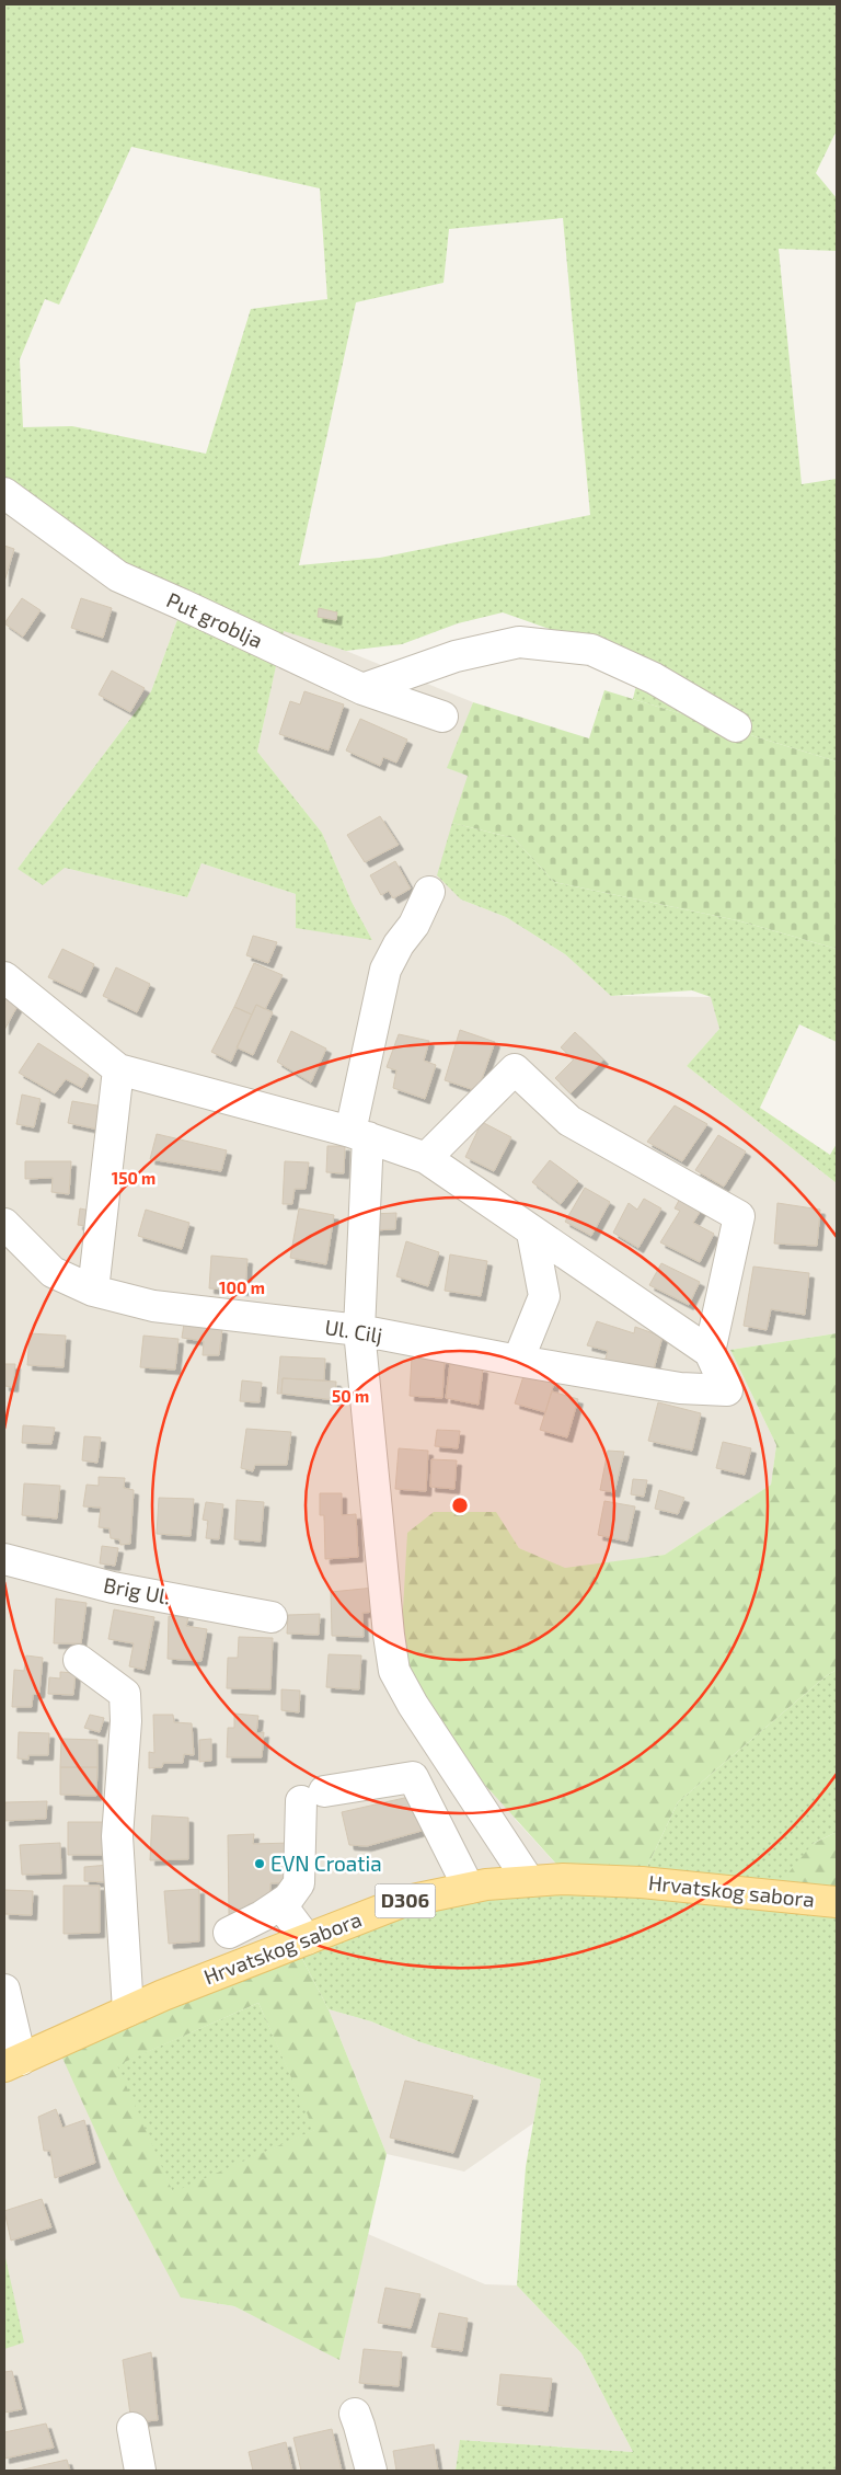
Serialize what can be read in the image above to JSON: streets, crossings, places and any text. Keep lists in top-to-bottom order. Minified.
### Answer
{"streets":{"main road":["Hrvatskog sabora","D306"],"street":["Put groblja","Ul. Cilj","Brig Ul."]},"places":["EVN Croatia"],"rings":["150 m","100 m","50 m"]}
